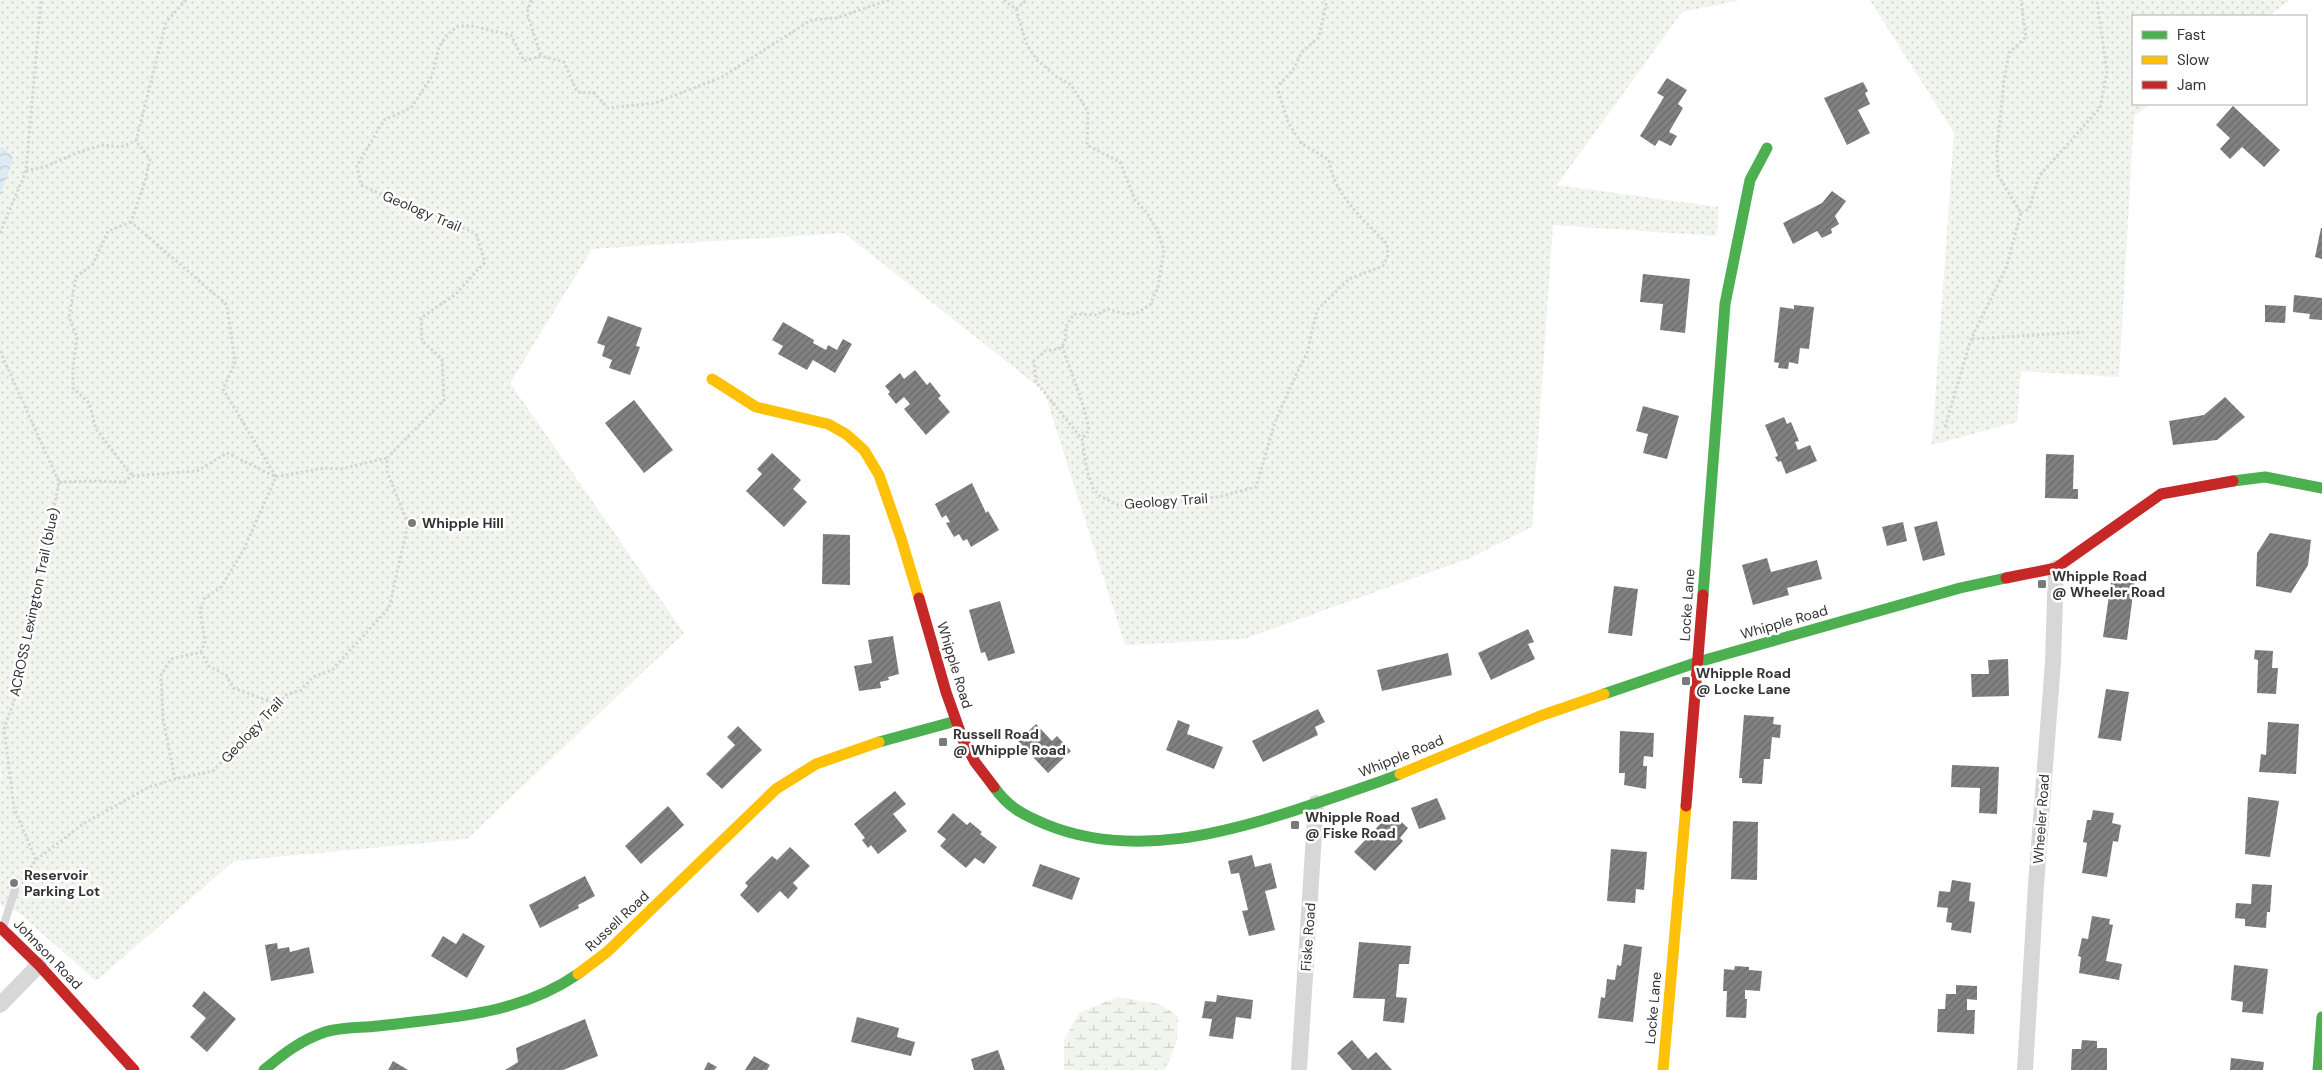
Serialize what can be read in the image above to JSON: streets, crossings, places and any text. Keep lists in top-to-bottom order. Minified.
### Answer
{"streets":{"street":["Locke Lane","Whipple Road","Wheeler Road","Russell Road","Fiske Road","Johnson Road"],"path":["Geology Trail","ACROSS Lexington Trail (blue)"]},"crossings":[["Geology Trail","ACROSS Lexington Trail (blue)"],["Locke Lane","Whipple Road"],["Whipple Road","Wheeler Road"],["Whipple Road","Russell Road"],["Whipple Road","Fiske Road"]],"places":{"other":["Whipple Hill","Reservoir Parking Lot"],"transit":["Whipple Road @ Wheeler Road","Whipple Road @ Locke Lane","Russell Road @ Whipple Road","Whipple Road @ Fiske Road"]},"legend":["Fast","Slow","Jam"]}
